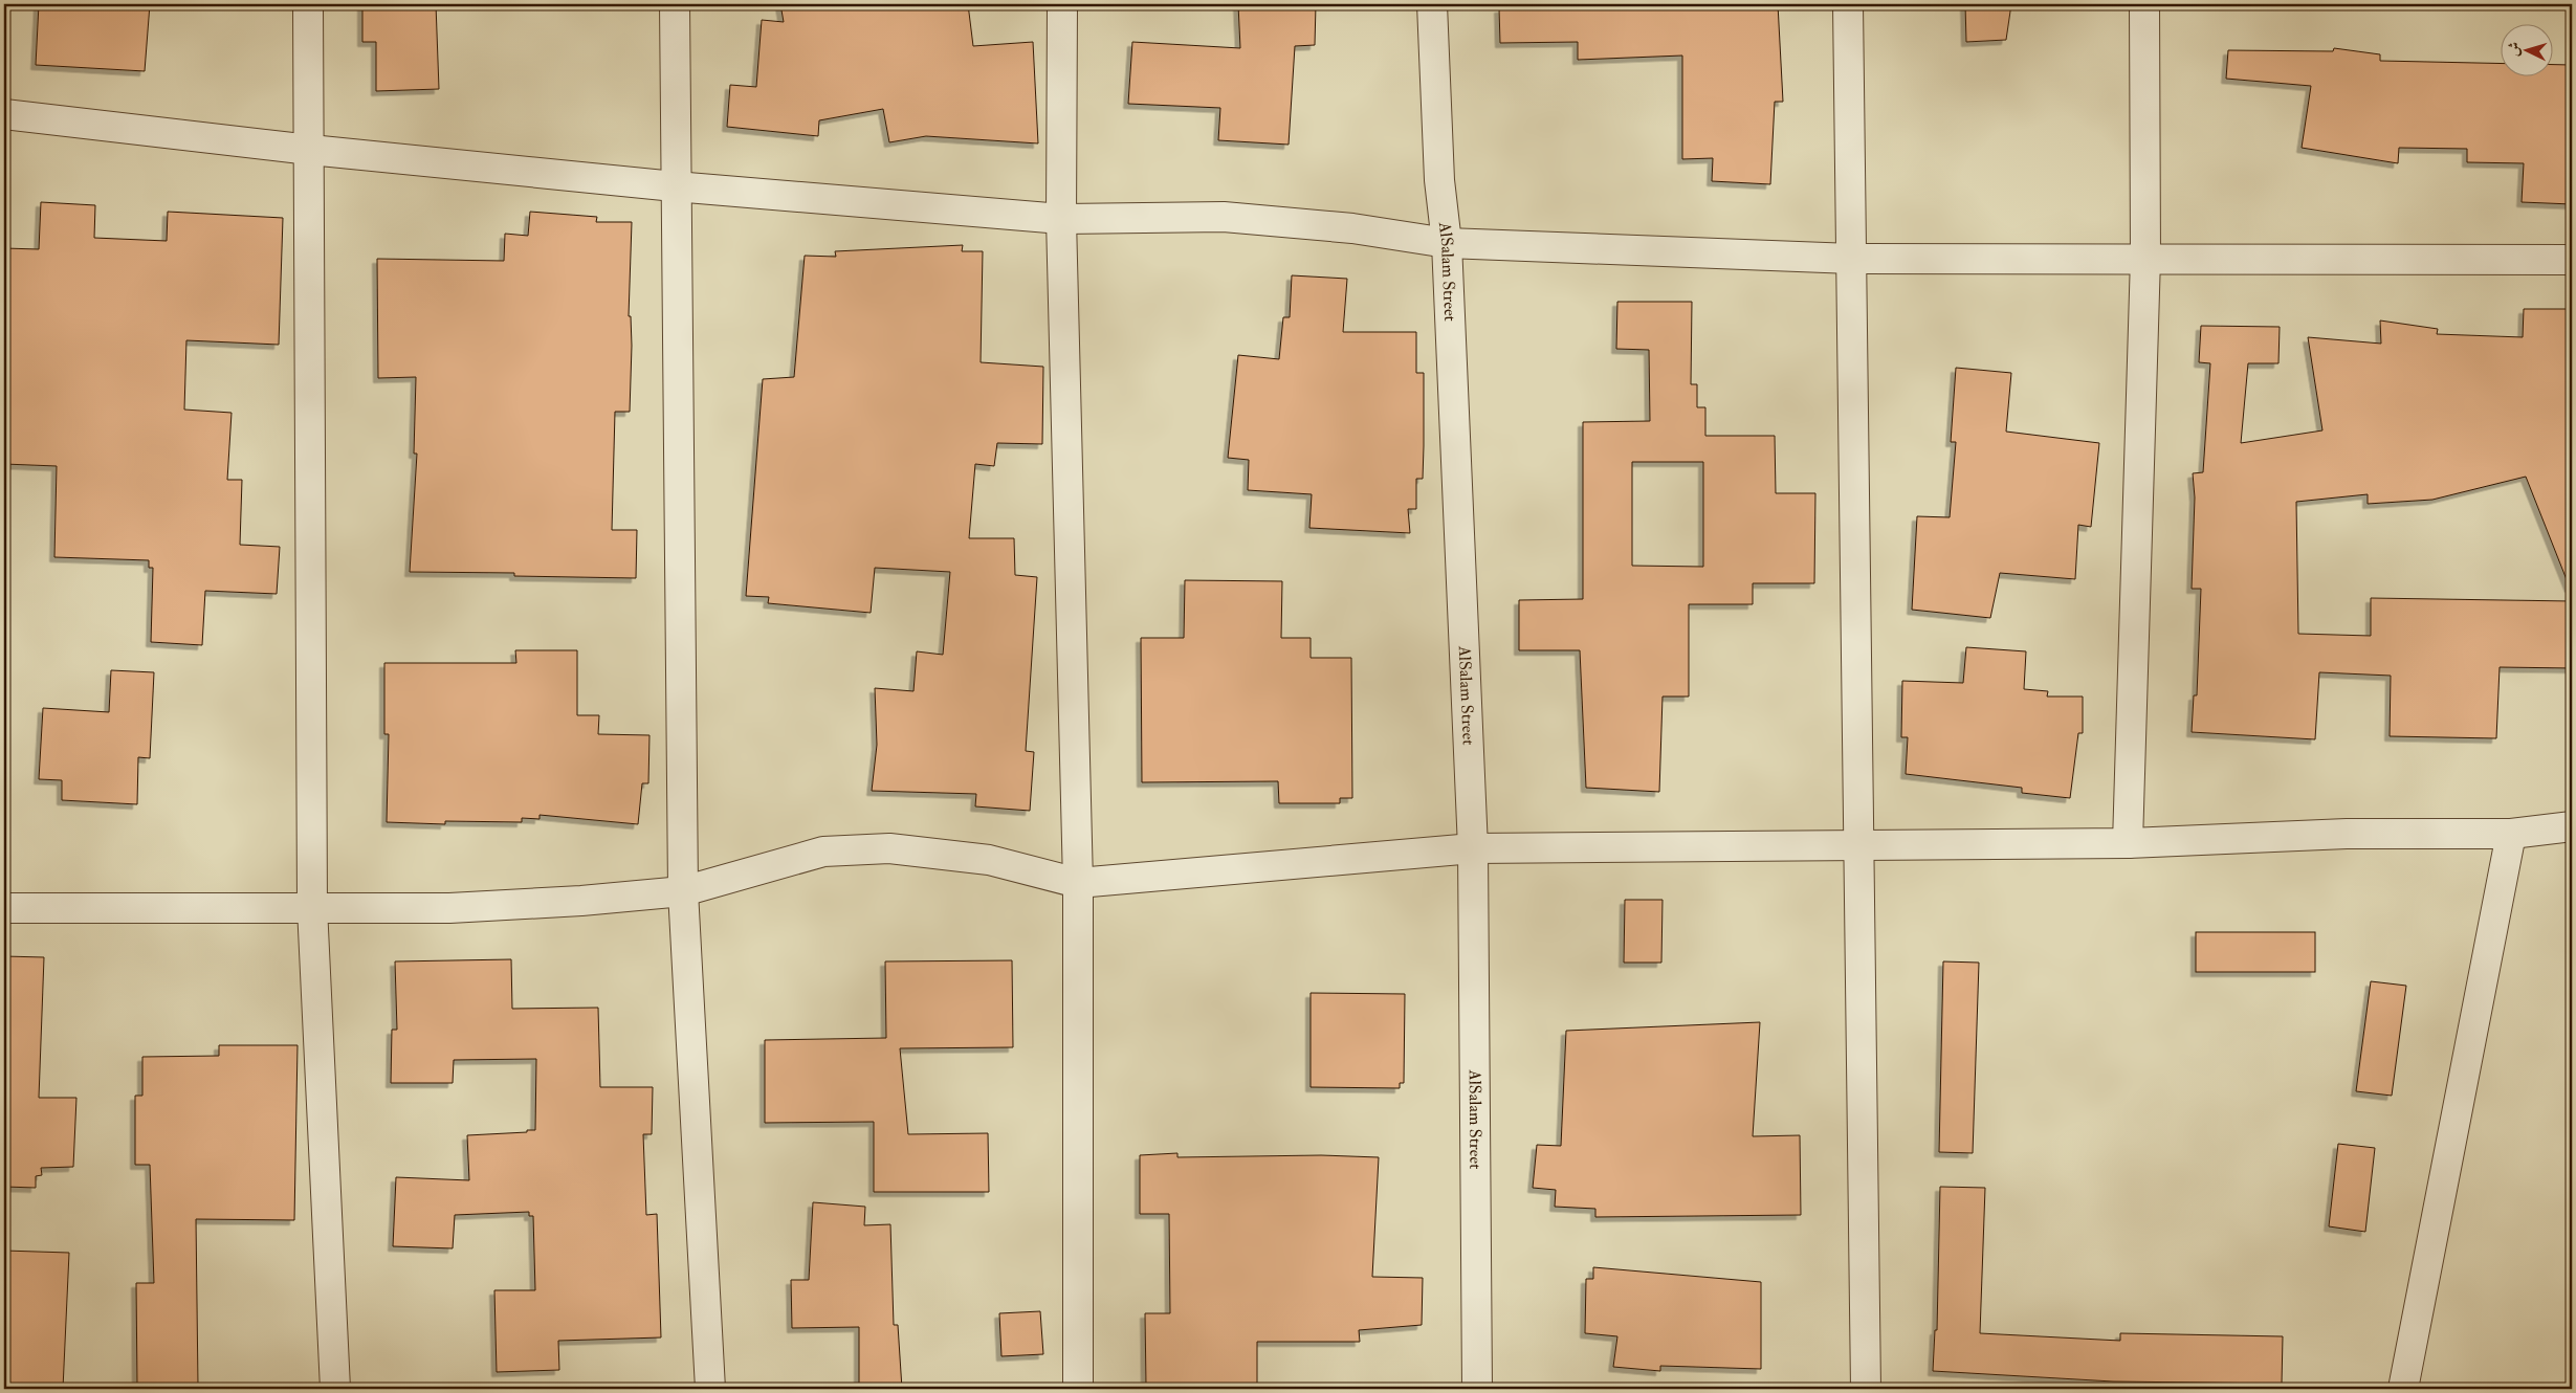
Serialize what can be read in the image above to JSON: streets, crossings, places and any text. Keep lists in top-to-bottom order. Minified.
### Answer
{"streets":{"street":["AlSalam Street"]},"north":"left"}
